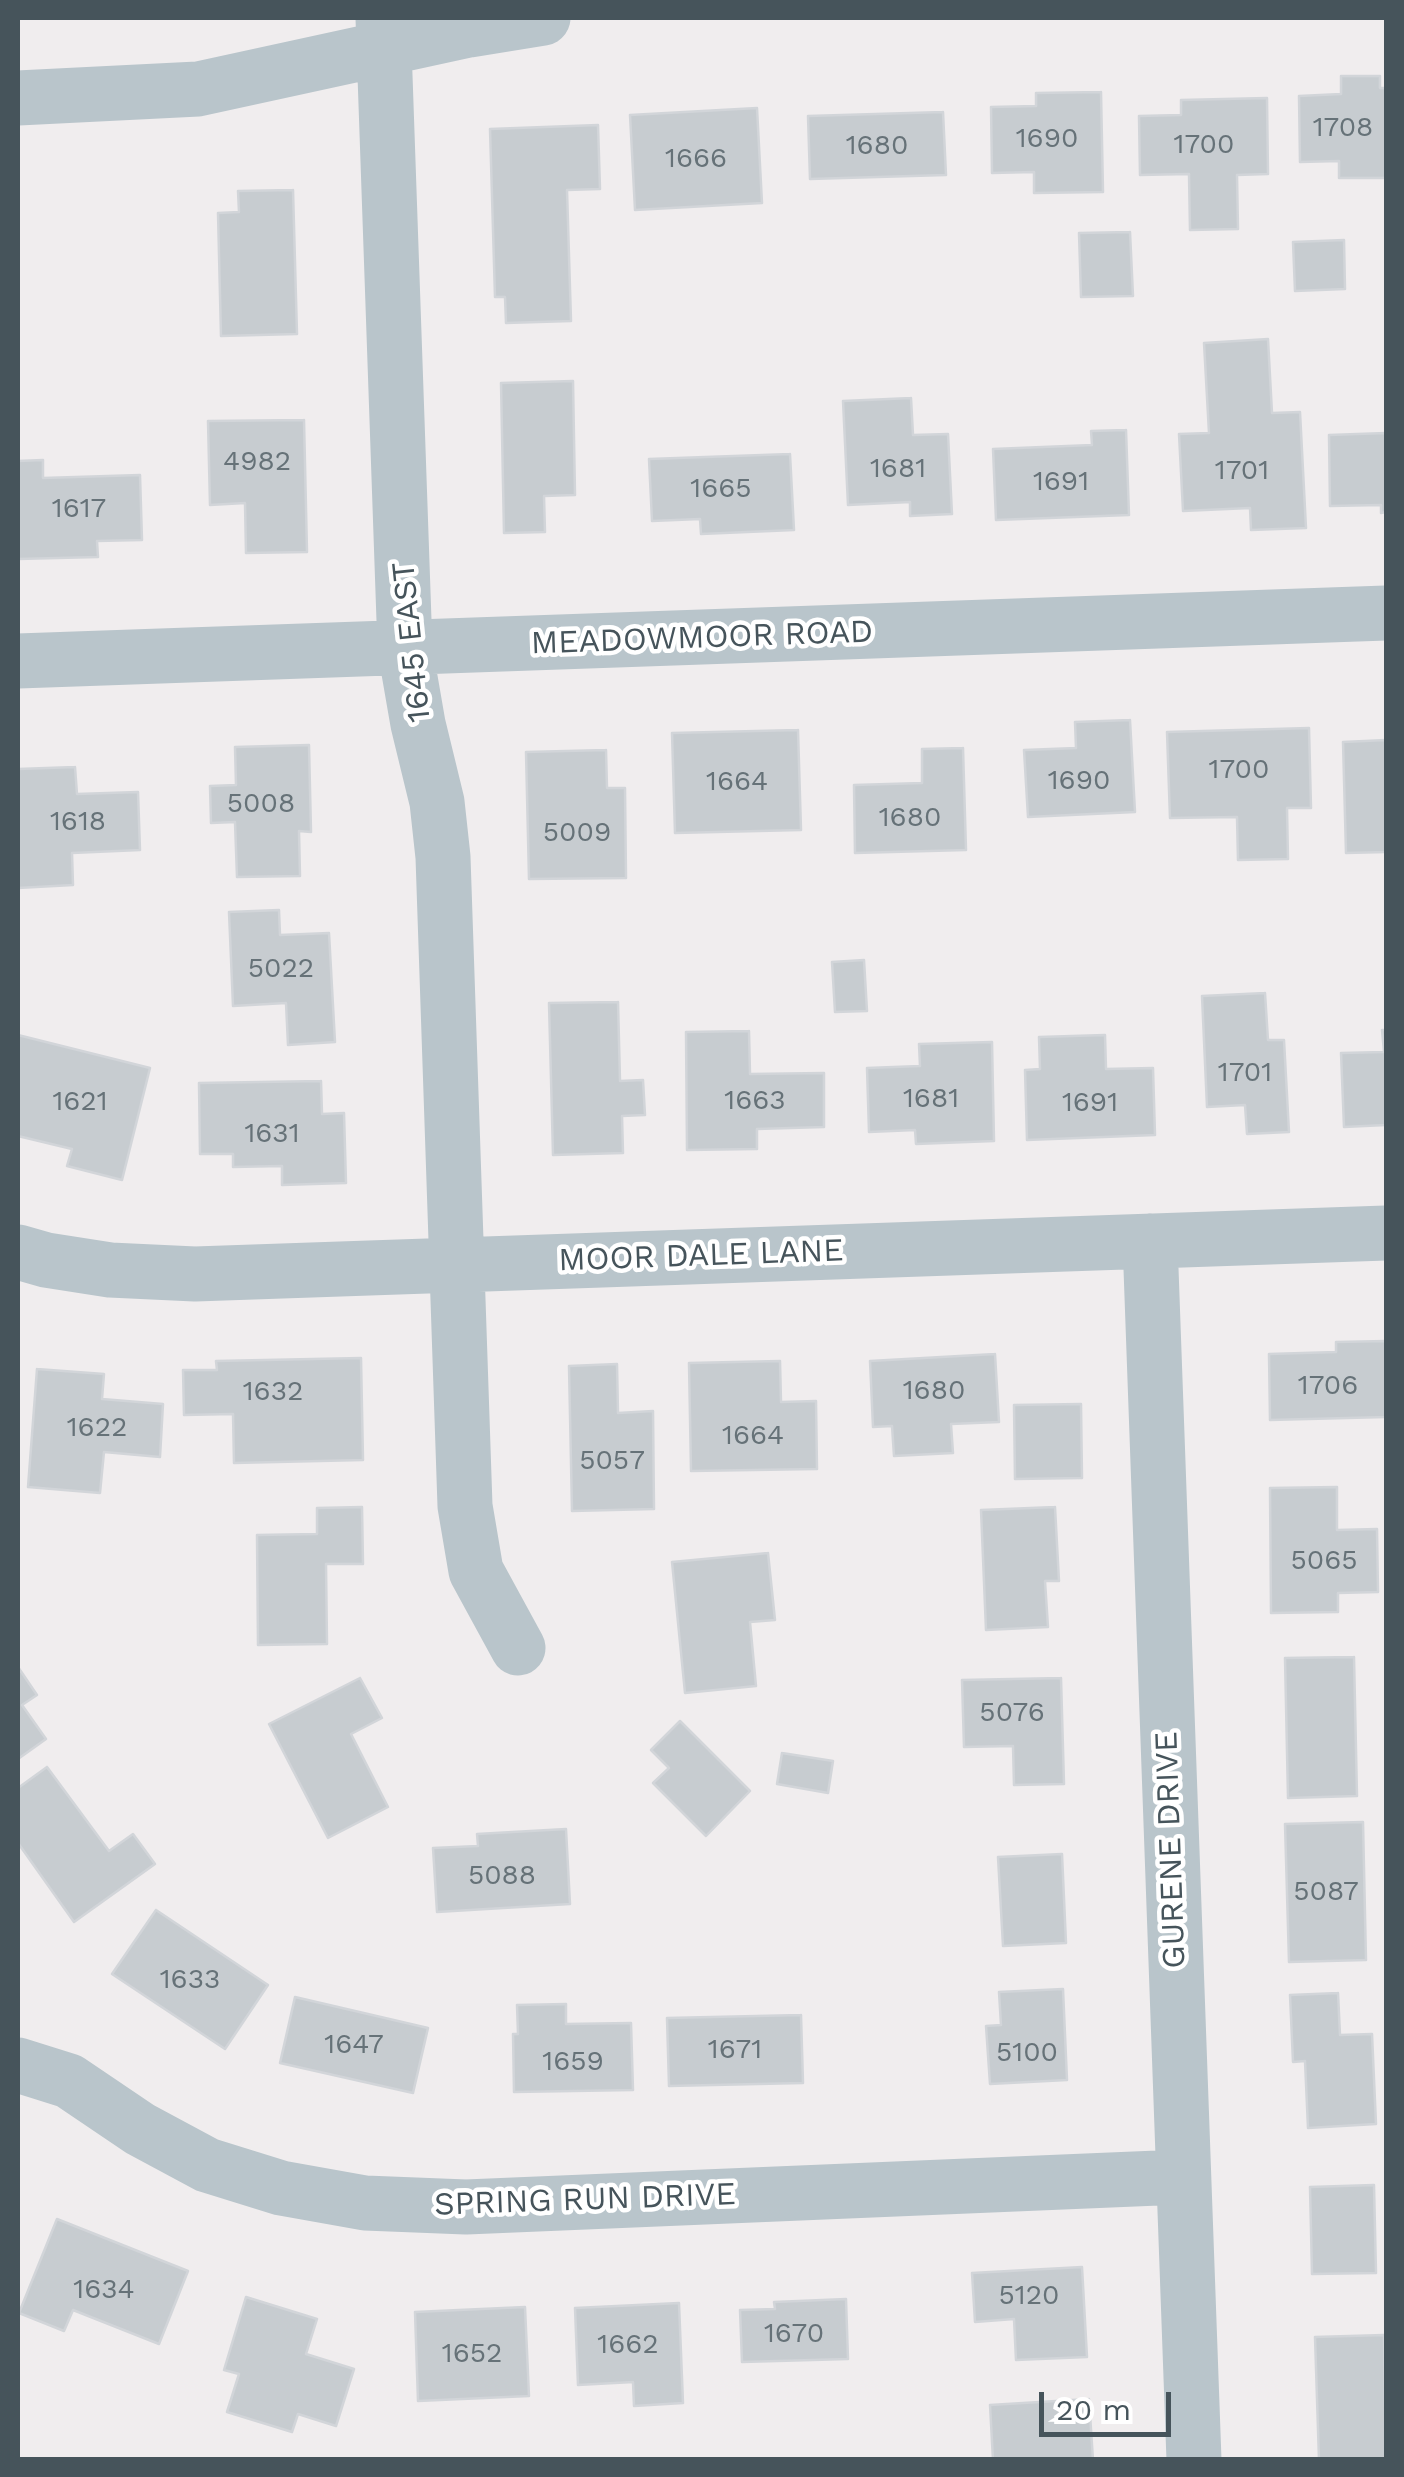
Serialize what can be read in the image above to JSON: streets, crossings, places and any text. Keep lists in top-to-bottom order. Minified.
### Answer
{"streets":{"street":["MEADOWMOOR ROAD","1645 EAST","MOOR DALE LANE","GURENE DRIVE","SPRING RUN DRIVE"]},"crossings":[["MEADOWMOOR ROAD","1645 EAST"],["1645 EAST","MOOR DALE LANE"],["MOOR DALE LANE","GURENE DRIVE"],["GURENE DRIVE","SPRING RUN DRIVE"]],"house_numbers":["1708","1690","1700","1680","1666","4982","1681","1701","1691","1665","1617","1700","1690","1664","5008","1680","1618","5009","5022","1701","1681","1663","1621","1691","1631","1706","1680","1632","1622","1664","5057","5065","5076","5088","5087","1633","1647","1671","5100","1659","1634","5120","1670","1662","1652"],"scale_bar":"20 m"}
